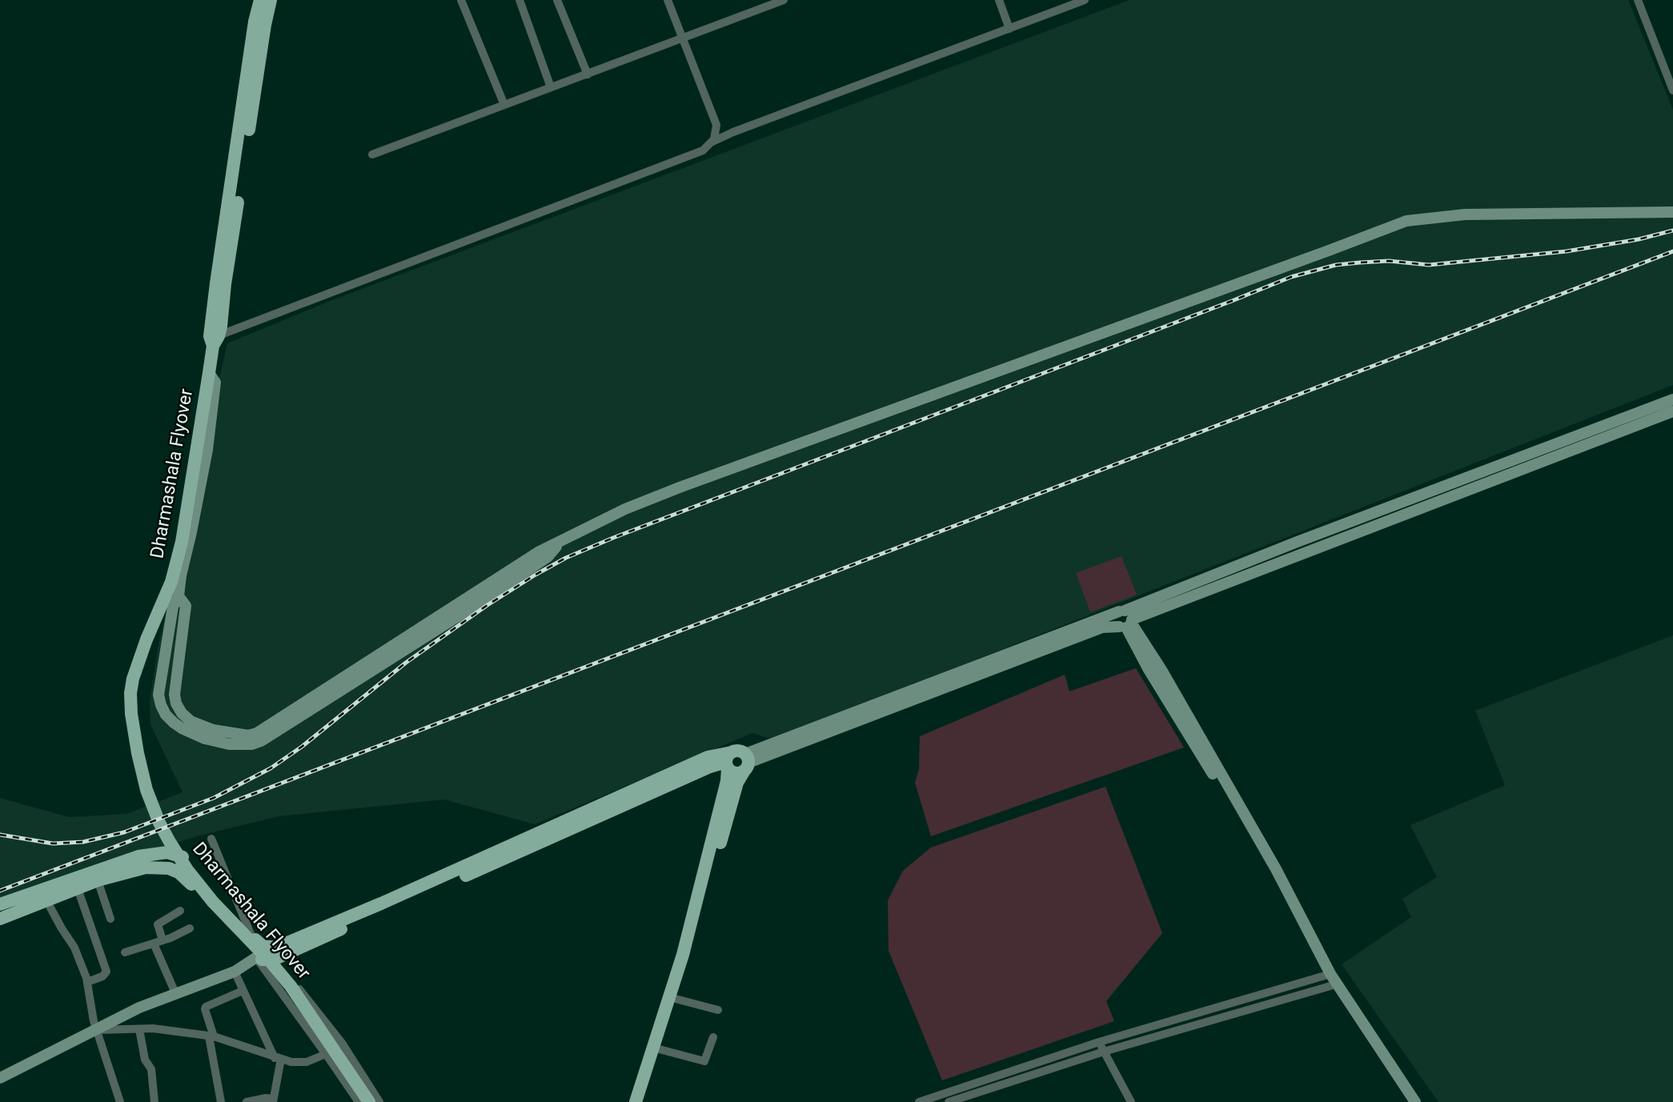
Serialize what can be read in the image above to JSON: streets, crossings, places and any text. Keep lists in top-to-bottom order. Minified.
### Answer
{"streets":{"main road":["Dharmashala Flyover"]}}
